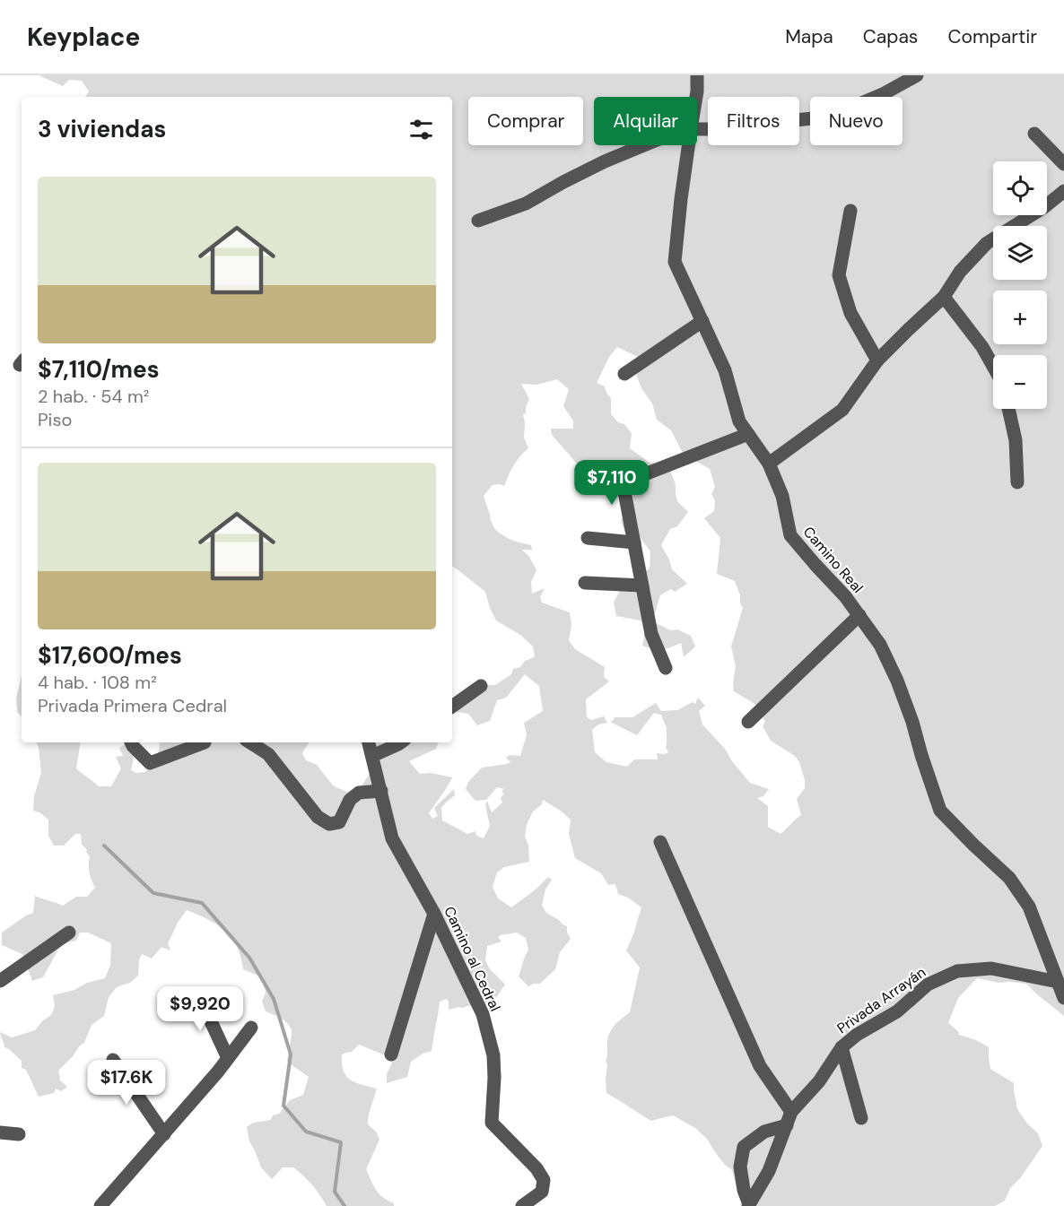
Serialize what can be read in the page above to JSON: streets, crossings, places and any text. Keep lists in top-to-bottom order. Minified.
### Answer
{"streets":{"street":["Camino Real","Camino al Cedral","Privada Arrayán"]},"crossings":[["Camino Real","Privada Arrayán"]],"page":{"header":"Keyplace","nav":["Mapa","Capas","Compartir"],"chip":["Comprar","Alquilar","Filtros","Nuevo"],"heading":"3 viviendas","map_buttons":["+","−"],"list":[{"name":"$7,110/mes","note":"2 hab. · 54 m² · Piso"},{"name":"$17,600/mes","note":"4 hab. · 108 m² · Privada Primera Cedral"}],"price":["$7,110","$9,920","$17.6K"]}}
